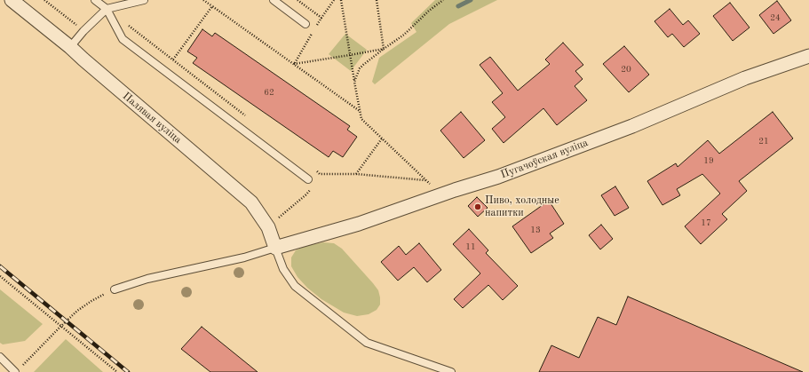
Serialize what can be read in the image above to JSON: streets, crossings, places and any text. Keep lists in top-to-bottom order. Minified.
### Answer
{"streets":{"street":["Палявая вуліца","Пугачоўская вуліца"]},"crossings":[["Палявая вуліца","Пугачоўская вуліца"]],"places":["Пиво, холодные напитки"],"house_numbers":["24","20","62","21","19","17","13","11"]}
